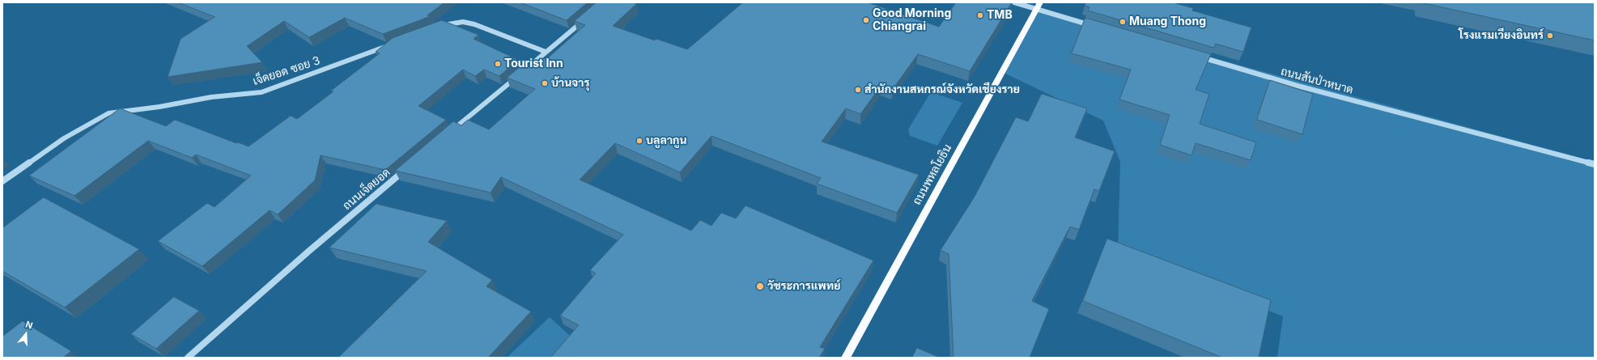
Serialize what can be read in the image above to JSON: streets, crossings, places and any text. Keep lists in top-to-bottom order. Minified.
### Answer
{"streets":{"main road":["ถนนพหลโยธิน"],"street":["เจ็ดยอด ซอย 3","ถนนสันป่าหนาด","ถนนเจ็ดยอด"]},"places":["TMB","Good Morning Chiangrai","Muang Thong","โรงแรมเวียงอินทร์","Tourist Inn","บ้านจารุ","สำนักงานสหกรณ์จังหวัดเชียงราย","บลูลากูน","วัชระการแพทย์"],"north":"top"}
